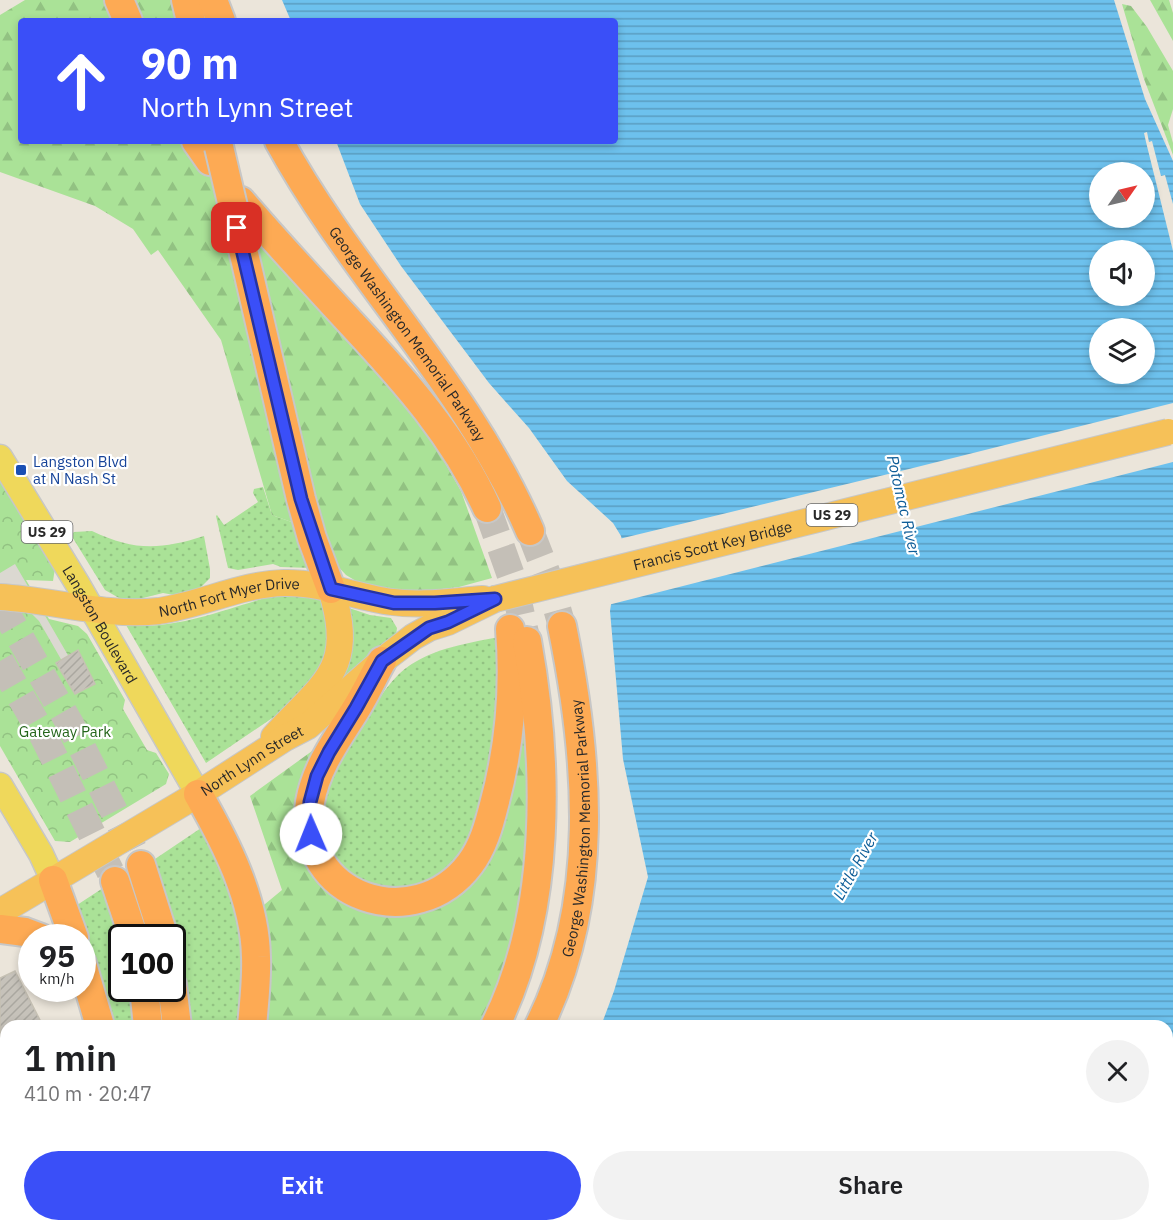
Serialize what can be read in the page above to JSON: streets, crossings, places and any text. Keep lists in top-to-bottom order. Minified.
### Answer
{"streets":{"highway":["George Washington Memorial Parkway","US 29","Francis Scott Key Bridge","North Fort Myer Drive","North Lynn Street"],"main road":["Langston Boulevard"]},"crossings":[["George Washington Memorial Parkway","North Lynn Street"],["Francis Scott Key Bridge","North Fort Myer Drive"],["Francis Scott Key Bridge","North Lynn Street"],["North Fort Myer Drive","Langston Boulevard"],["North Fort Myer Drive","North Lynn Street"],["Langston Boulevard","North Lynn Street"]],"water":["Potomac River","Little River"],"parks":["Gateway Park"],"places":{"transit":["Langston Blvd at N Nash St"]},"north":"top right","page":{"turn":["90 m","North Lynn Street"],"speed":"95 km/h","limit":"100","heading":["1 min","410 m · 20:47"],"buttons":["Exit","Share"]}}
